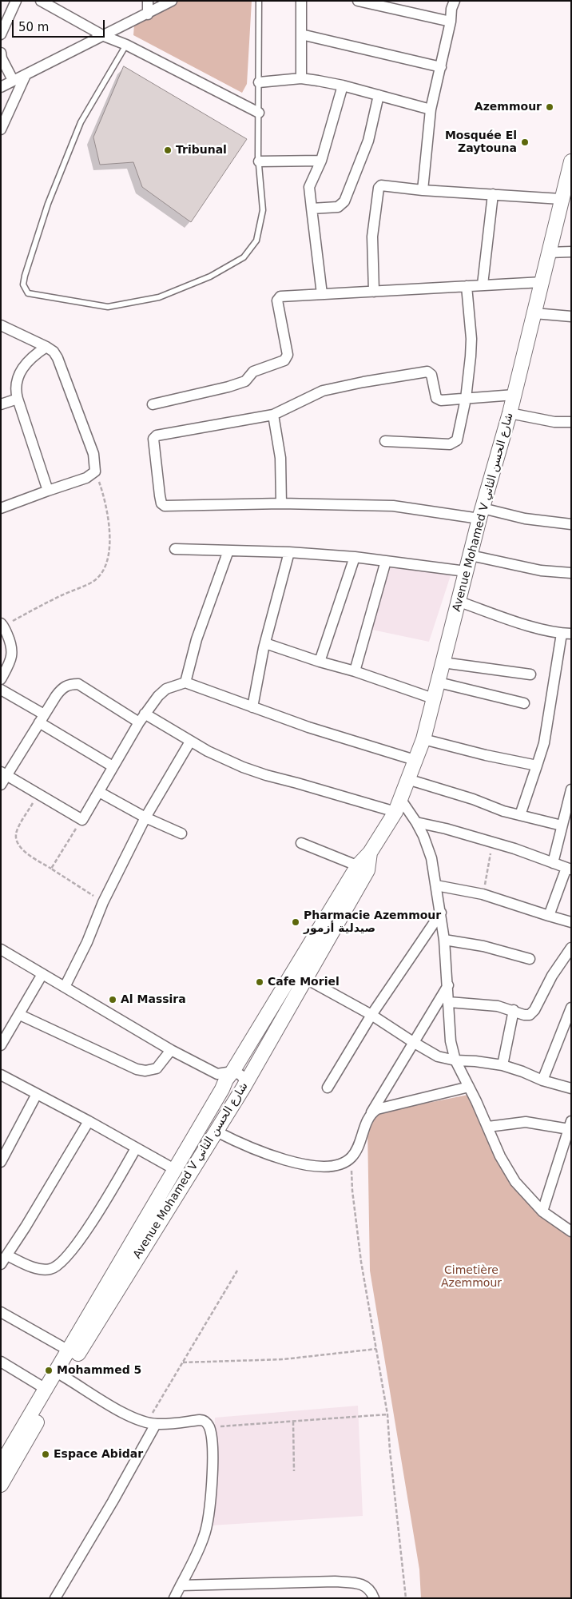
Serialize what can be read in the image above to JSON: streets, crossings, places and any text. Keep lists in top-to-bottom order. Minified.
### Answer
{"streets":{"main road":["Avenue Mohamed V شارع الحسن الثاني"]},"parks":["Cimetière Azemmour"],"places":["Azemmour","Mosquée El Zaytouna","Tribunal","Pharmacie Azemmour صيدلية أزمور","Cafe Moriel","Al Massira","Mohammed 5","Espace Abidar"],"scale_bar":"50 m"}
